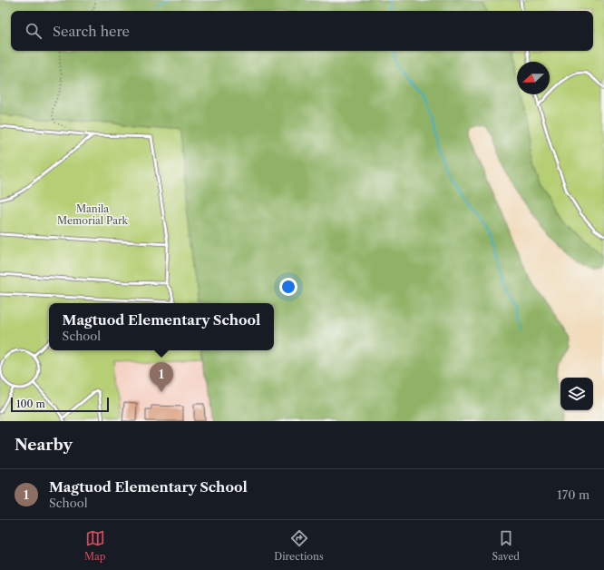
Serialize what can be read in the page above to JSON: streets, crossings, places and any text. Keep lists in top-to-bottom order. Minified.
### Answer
{"parks":["Manila Memorial Park"],"scale_bar":"100 m","north":"left","page":{"search":"Search here","popup":["Magtuod Elementary School","School"],"pins":"1","scale":"100 m","heading":"Nearby","list":[{"mark":"1","name":"Magtuod Elementary School","note":"School","value":"170 m"}],"nav":["Map","Directions","Saved"]}}
